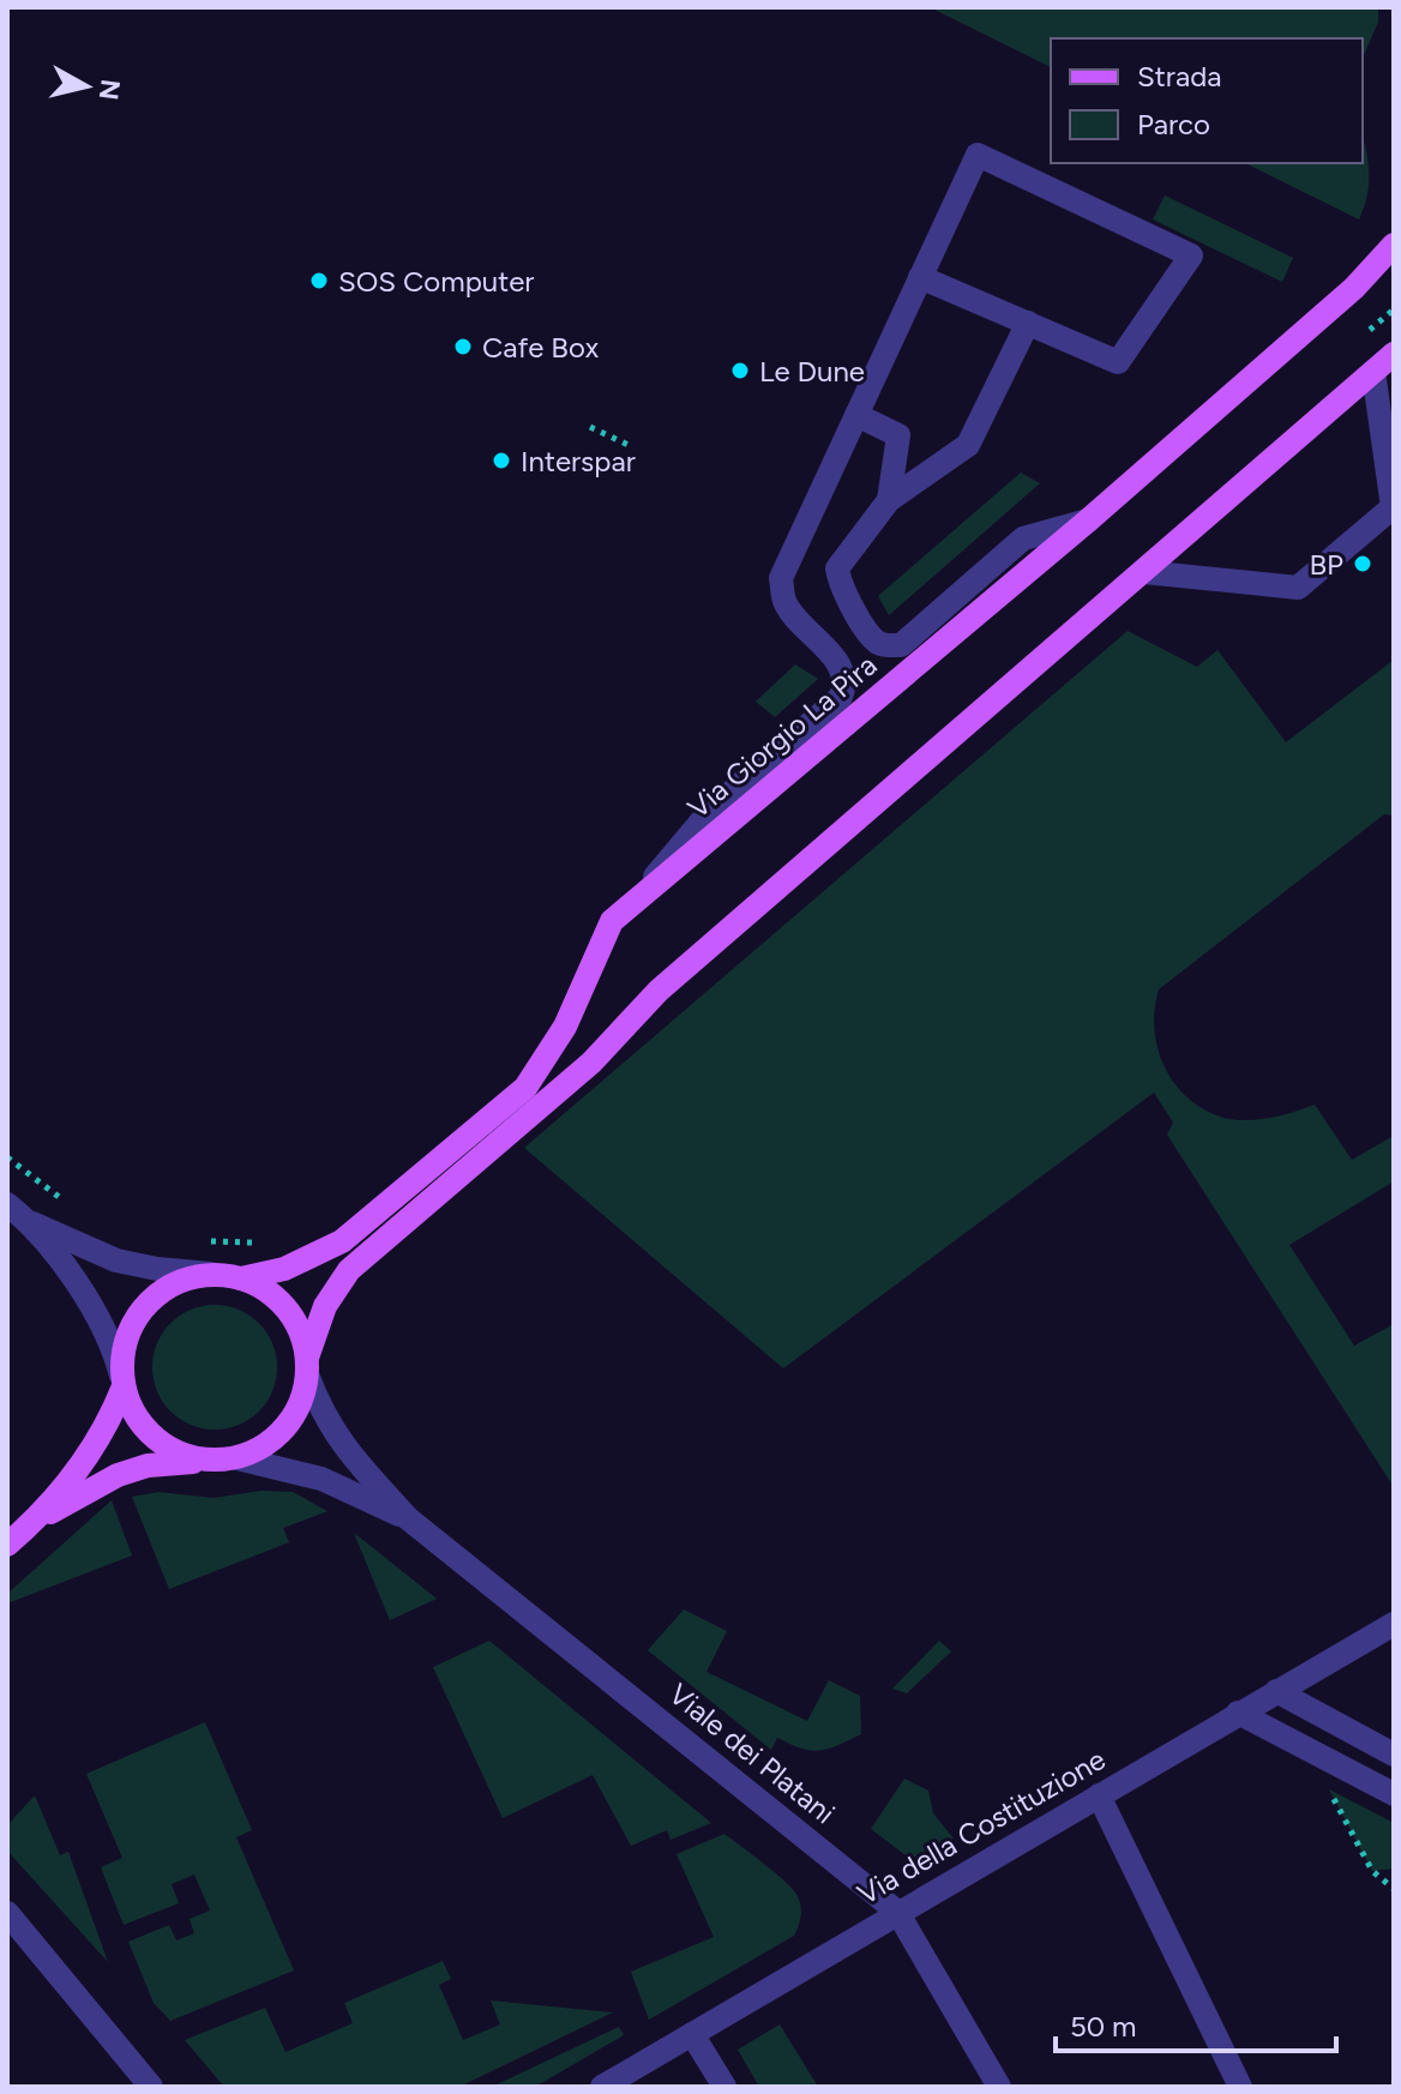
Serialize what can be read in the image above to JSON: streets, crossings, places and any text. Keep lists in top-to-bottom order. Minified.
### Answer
{"streets":{"main road":["Via Giorgio La Pira"],"street":["Viale dei Platani","Via della Costituzione"]},"crossings":[["Viale dei Platani","Via della Costituzione"]],"places":["SOS Computer","Cafe Box","Le Dune","Interspar","BP"],"legend":["Strada","Parco"],"scale_bar":"50 m","north":"right"}
